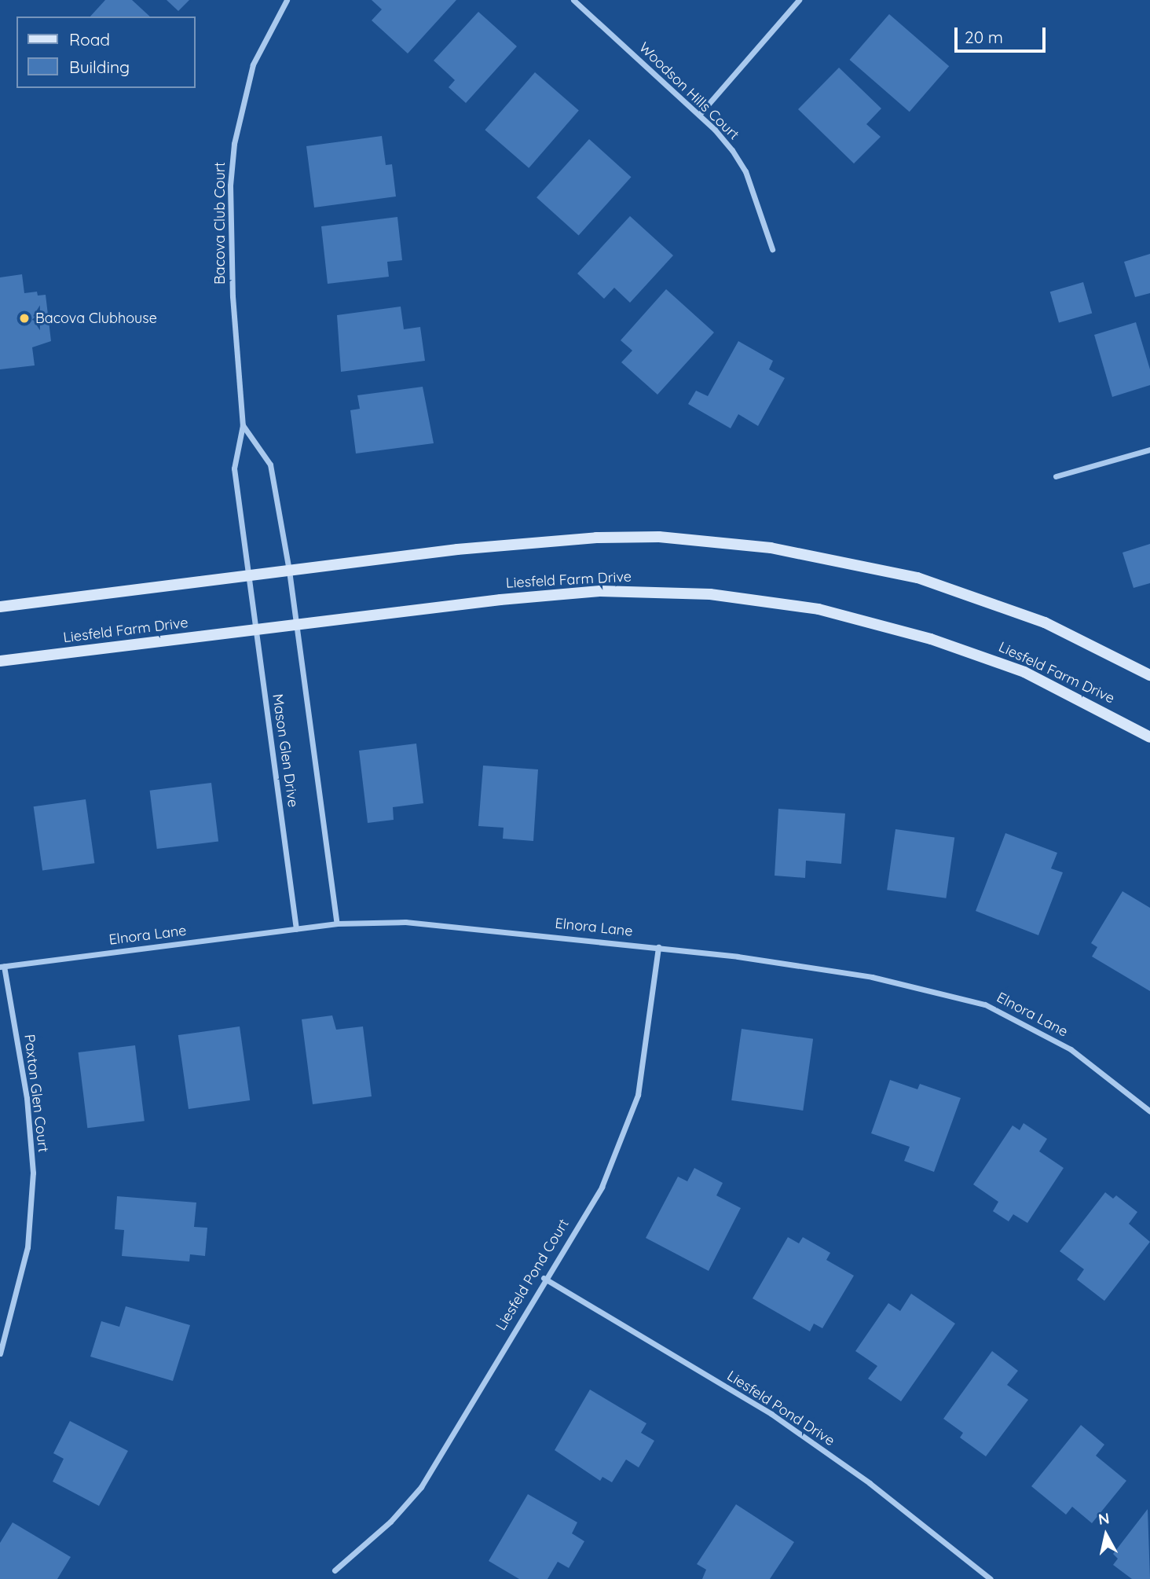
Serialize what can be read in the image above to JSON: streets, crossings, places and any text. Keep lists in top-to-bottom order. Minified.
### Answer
{"streets":{"street":["Woodson Hills Court","Bacova Club Court","Liesfeld Farm Drive","Mason Glen Drive","Elnora Lane","Paxton Glen Court","Liesfeld Pond Court","Liesfeld Pond Drive"]},"crossings":[["Bacova Club Court","Mason Glen Drive"],["Liesfeld Farm Drive","Mason Glen Drive"],["Mason Glen Drive","Elnora Lane"],["Elnora Lane","Paxton Glen Court"],["Elnora Lane","Liesfeld Pond Court"],["Liesfeld Pond Court","Liesfeld Pond Drive"]],"places":["Bacova Clubhouse"],"legend":["Road","Building"],"scale_bar":"20 m","north":"top"}
